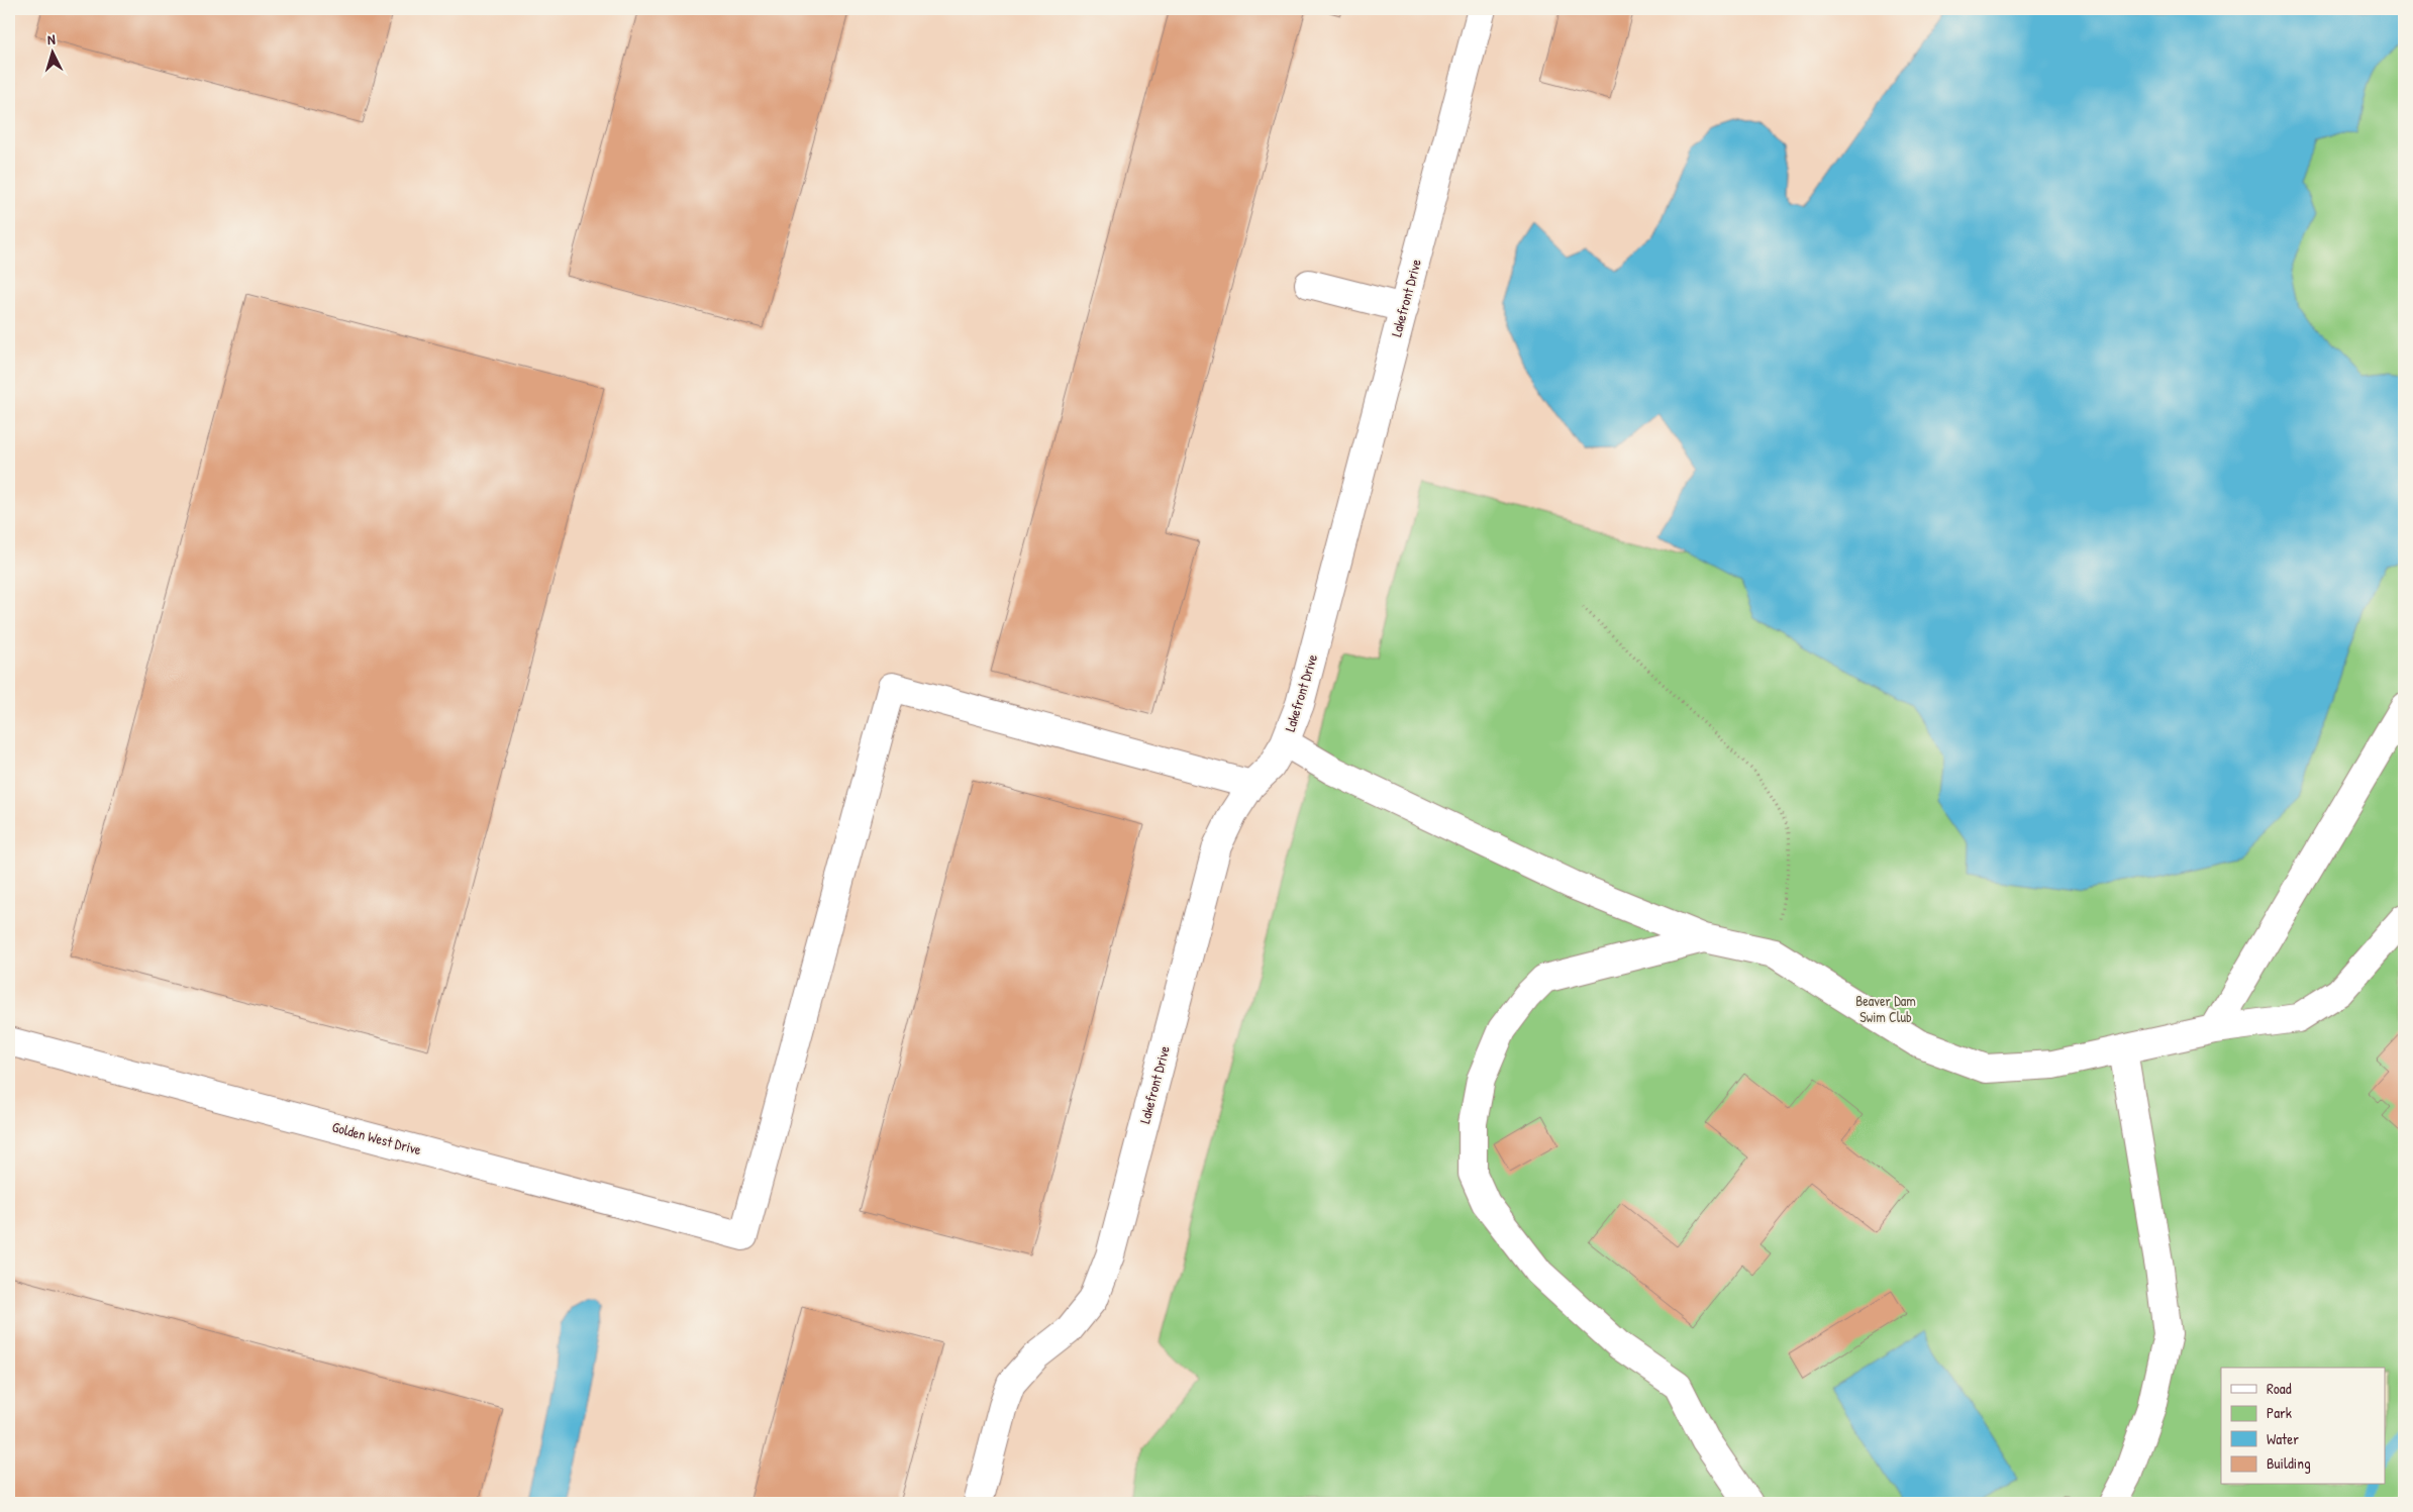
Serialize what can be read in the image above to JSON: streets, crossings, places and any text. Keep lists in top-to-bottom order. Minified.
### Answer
{"streets":{"street":["Lakefront Drive","Golden West Drive"]},"crossings":[["Lakefront Drive","Golden West Drive"]],"parks":["Beaver Dam Swim Club"],"legend":["Road","Park","Water","Building"],"north":"top"}
